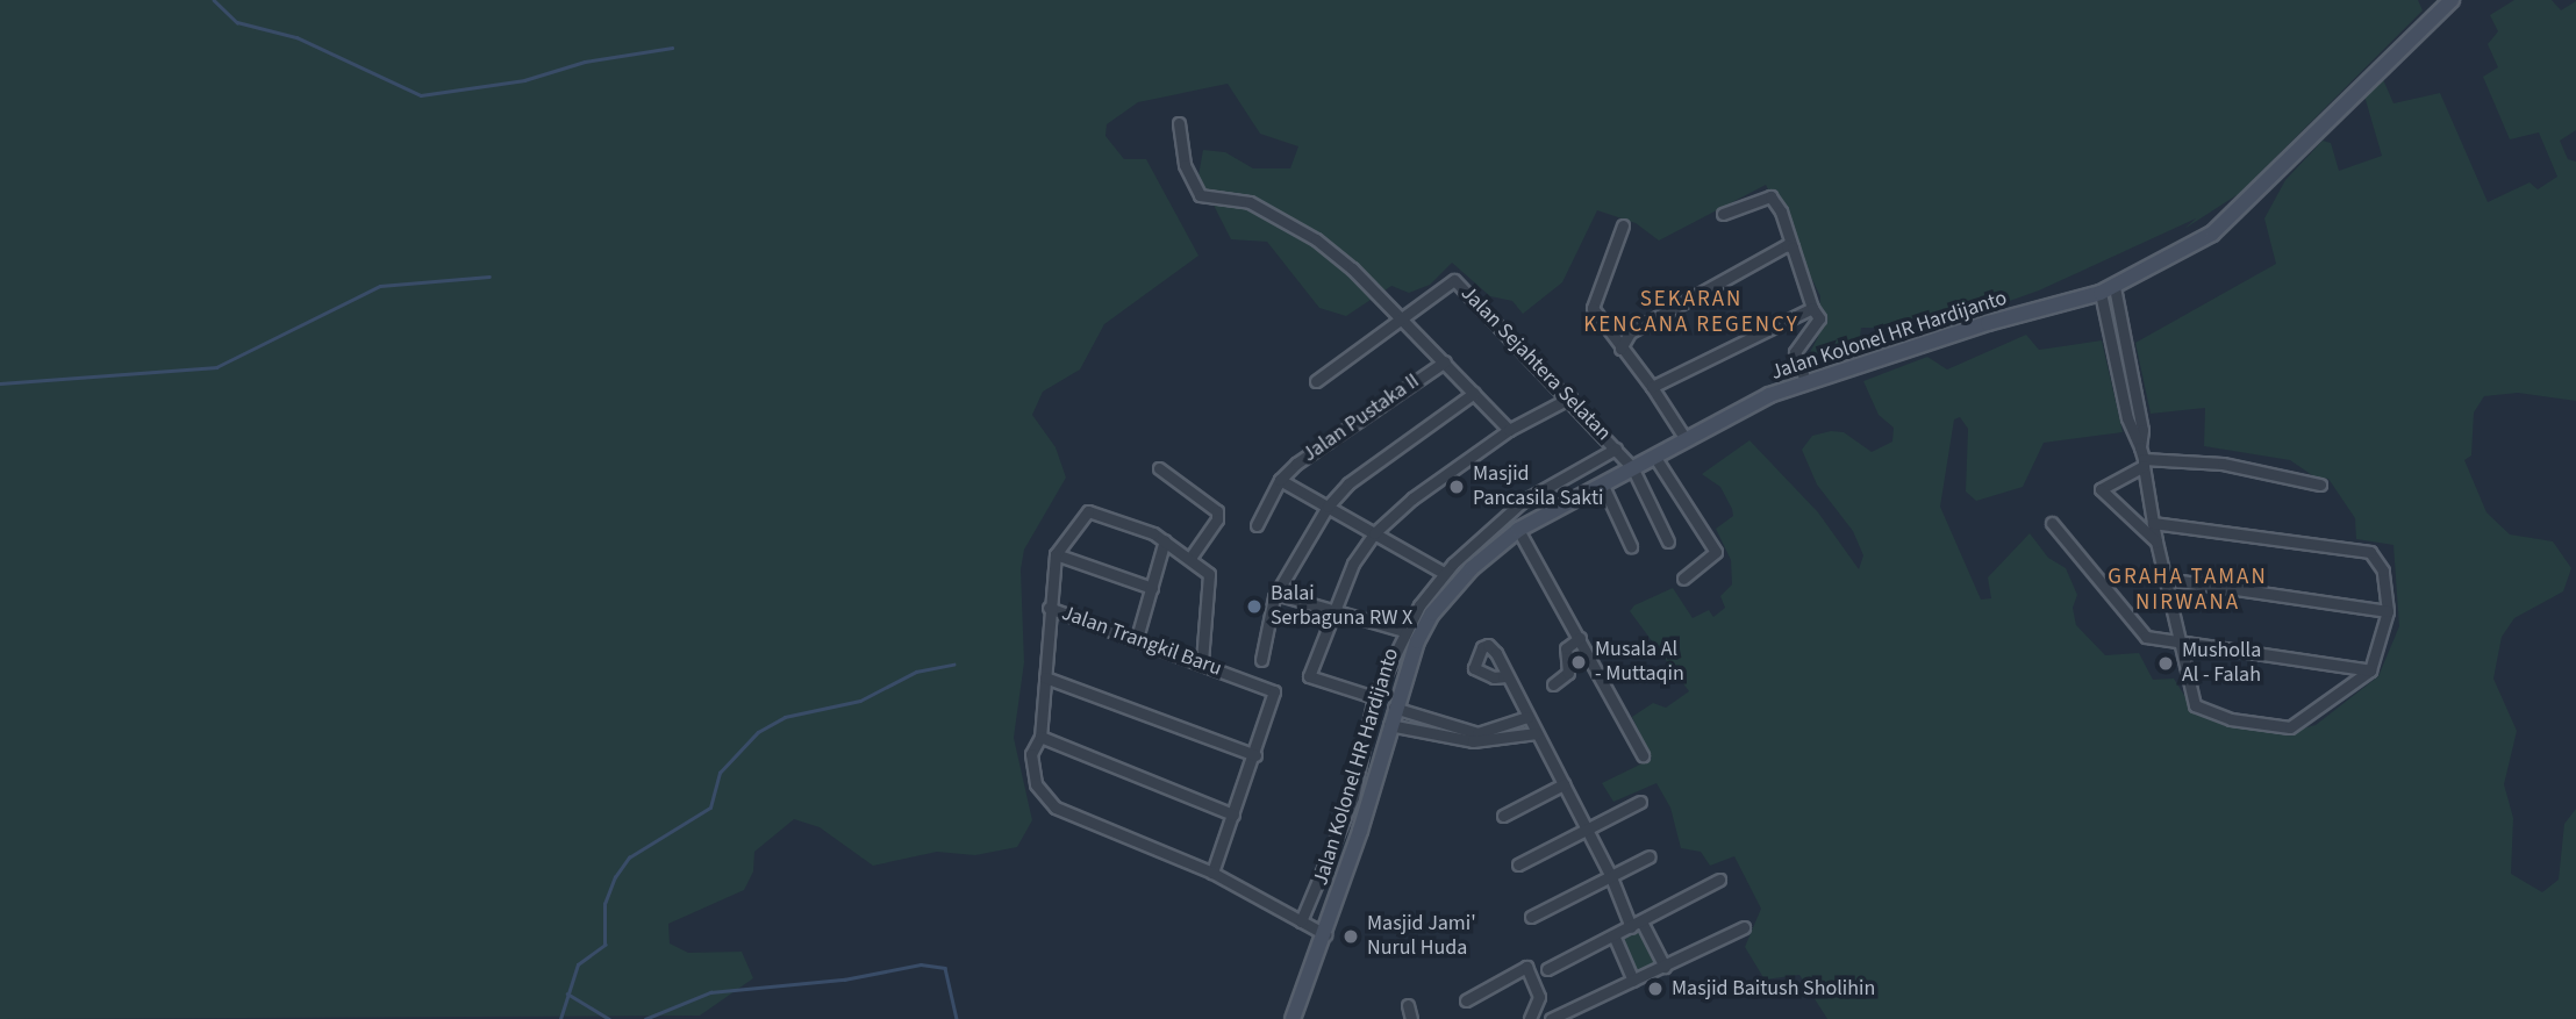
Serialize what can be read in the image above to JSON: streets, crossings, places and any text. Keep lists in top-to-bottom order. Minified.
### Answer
{"streets":{"main road":["Jalan Kolonel HR Hardijanto"],"street":["Jalan Sejahtera Selatan","Jalan Pustaka II","Jalan Trangkil Baru"]},"crossings":[["Jalan Kolonel HR Hardijanto","Jalan Sejahtera Selatan"],["Jalan Kolonel HR Hardijanto","Jalan Trangkil Baru"]],"districts":["SEKARAN KENCANA REGENCY","GRAHA TAMAN NIRWANA"],"places":["Masjid Pancasila Sakti","Balai Serbaguna RW X","Musala Al - Muttaqin","Musholla Al - Falah","Masjid Jami' Nurul Huda","Masjid Baitush Sholihin"]}
